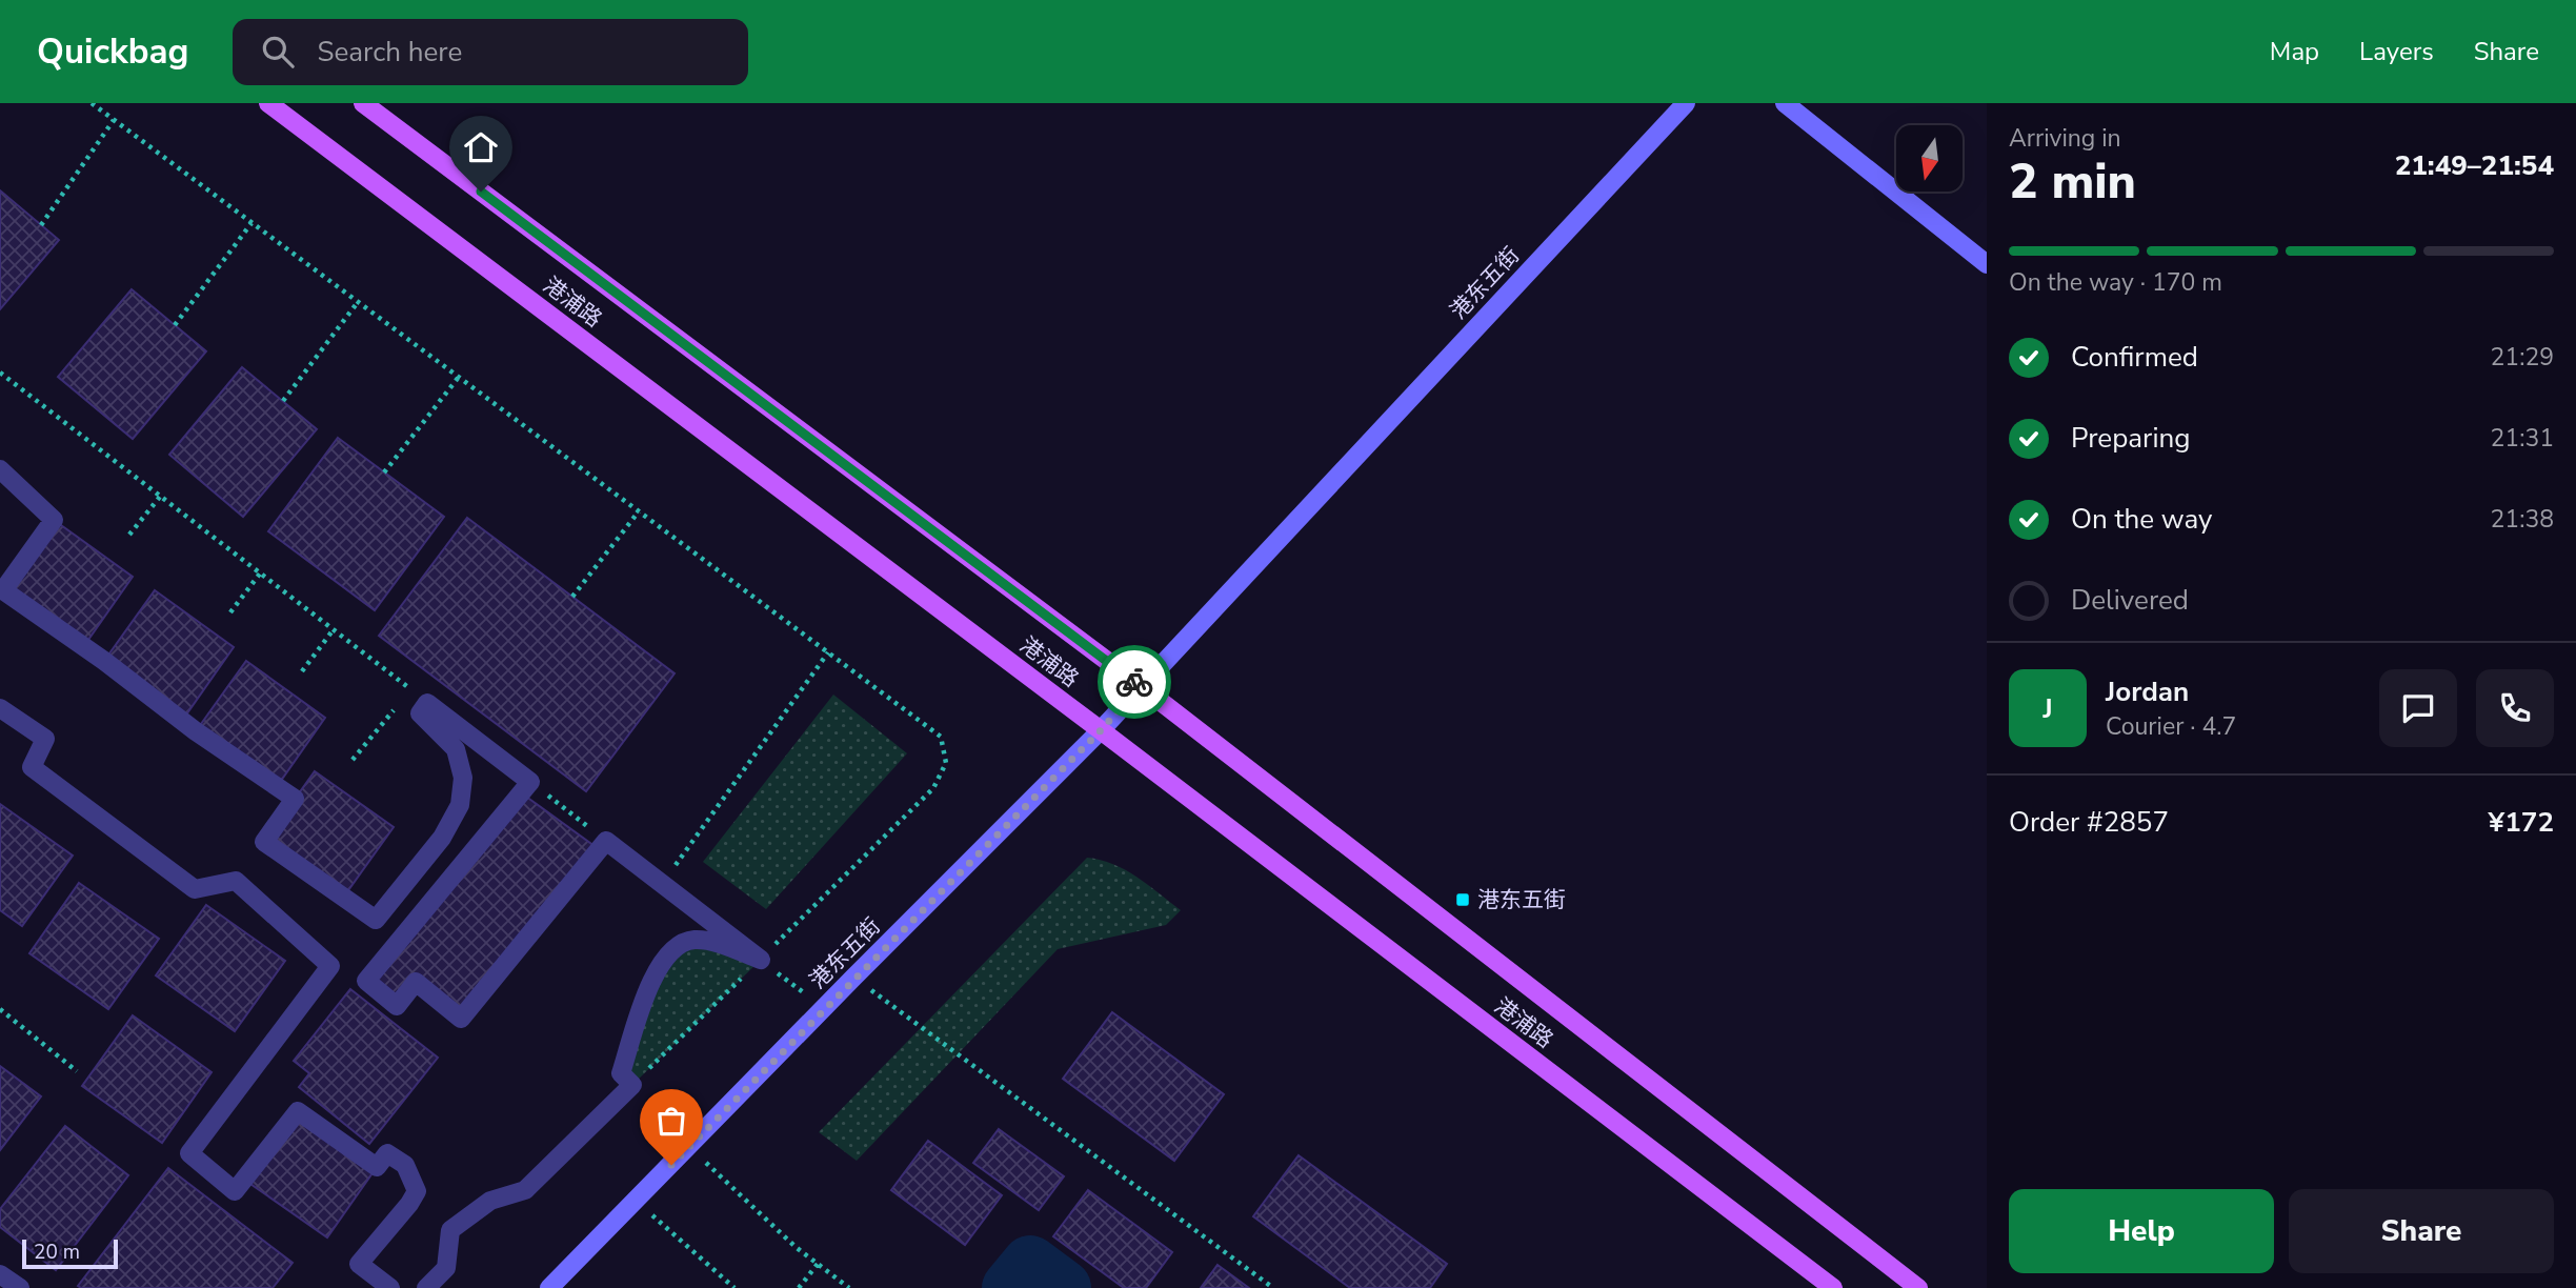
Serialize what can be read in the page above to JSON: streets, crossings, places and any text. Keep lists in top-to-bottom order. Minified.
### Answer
{"streets":{"main road":["港浦路"],"street":["港东五街"]},"crossings":[["港东五街","港浦路"]],"places":{"transit":["港东五街"]},"scale_bar":"20 m","north":"bottom","page":{"header":"Quickbag","search":"Search here","nav":["Map","Layers","Share"],"heading":["2 min","Arriving in","21:49–21:54"],"panel":["Jordan","Courier · 4.7","Order #2857","¥172"],"bar":"On the way · 170 m","list":[["Confirmed","21:29"],["Preparing","21:31"],["On the way","21:38"],"Delivered"],"round":"J","buttons":["Help","Share"],"scale":"20 m"}}
